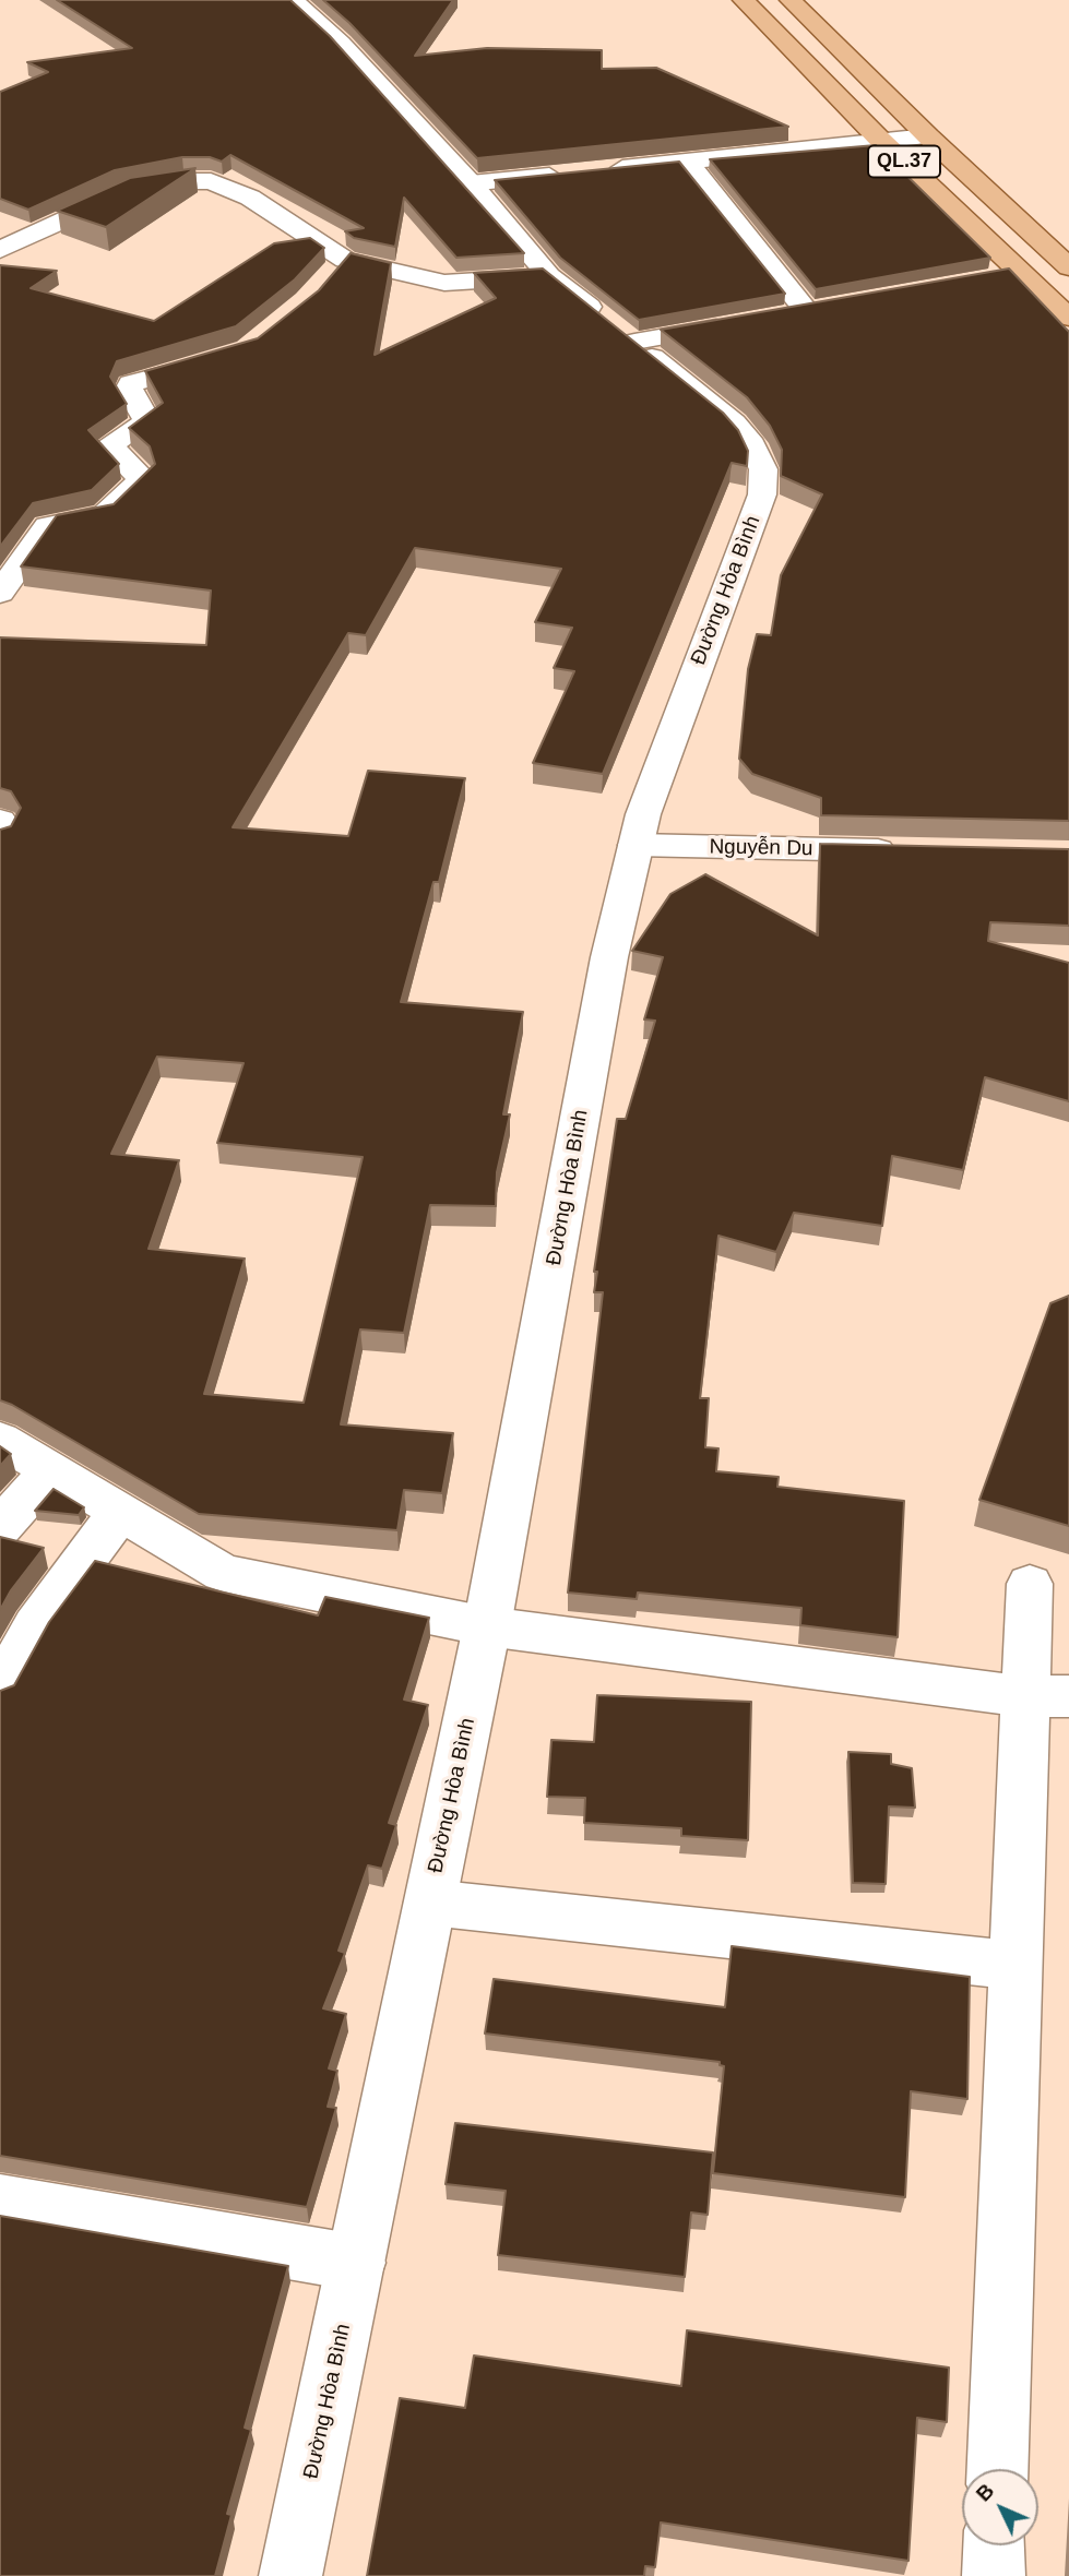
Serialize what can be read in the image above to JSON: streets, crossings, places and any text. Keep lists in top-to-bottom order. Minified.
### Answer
{"streets":{"main road":["QL.37"],"street":["Đường Hòa Bình","Nguyễn Du"]},"crossings":[["Đường Hòa Bình","Nguyễn Du"]],"north":"top left"}
